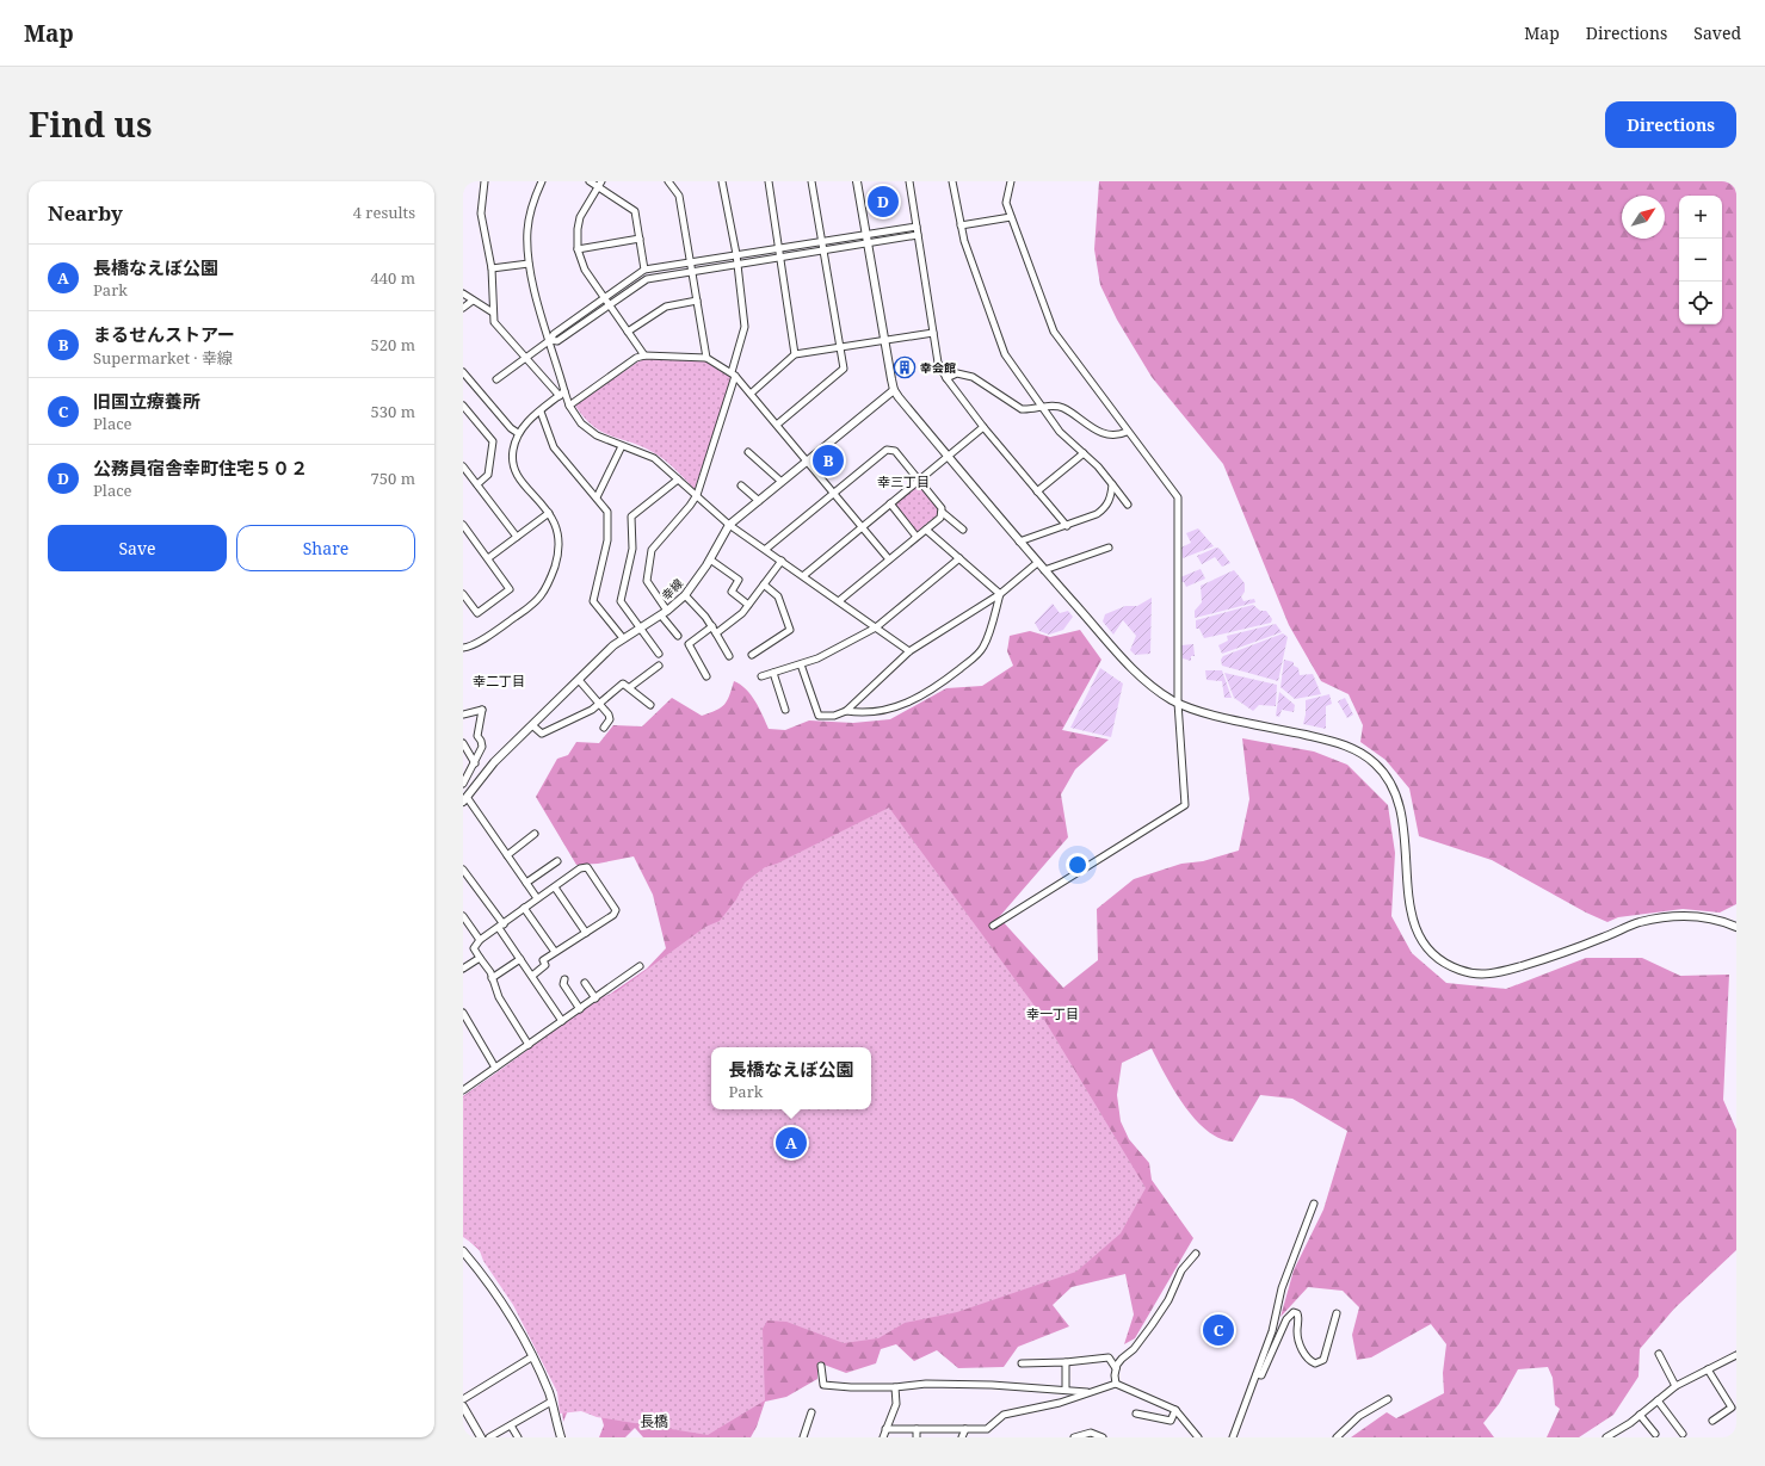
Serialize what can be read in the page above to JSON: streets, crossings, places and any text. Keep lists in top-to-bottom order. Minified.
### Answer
{"streets":{"street":["幸線"]},"districts":["幸三丁目","幸二丁目","幸一丁目","長橋"],"places":{"building":["幸会館"]},"north":"top right","page":{"header":"Map","nav":["Map","Directions","Saved"],"title":"Find us","buttons":["Directions",["Save","Share"]],"heading":["Nearby","4 results"],"pins":["D","B","A","C"],"map_buttons":["+","−"],"list":[{"mark":"A","name":"長橋なえぼ公園","note":"Park","value":"440 m"},{"mark":"B","name":"まるせんストアー","note":"Supermarket · 幸線","value":"520 m"},{"mark":"C","name":"旧国立療養所","note":"Place","value":"530 m"},{"mark":"D","name":"公務員宿舎幸町住宅５０２","note":"Place","value":"750 m"}],"popup":["長橋なえぼ公園","Park"]}}
